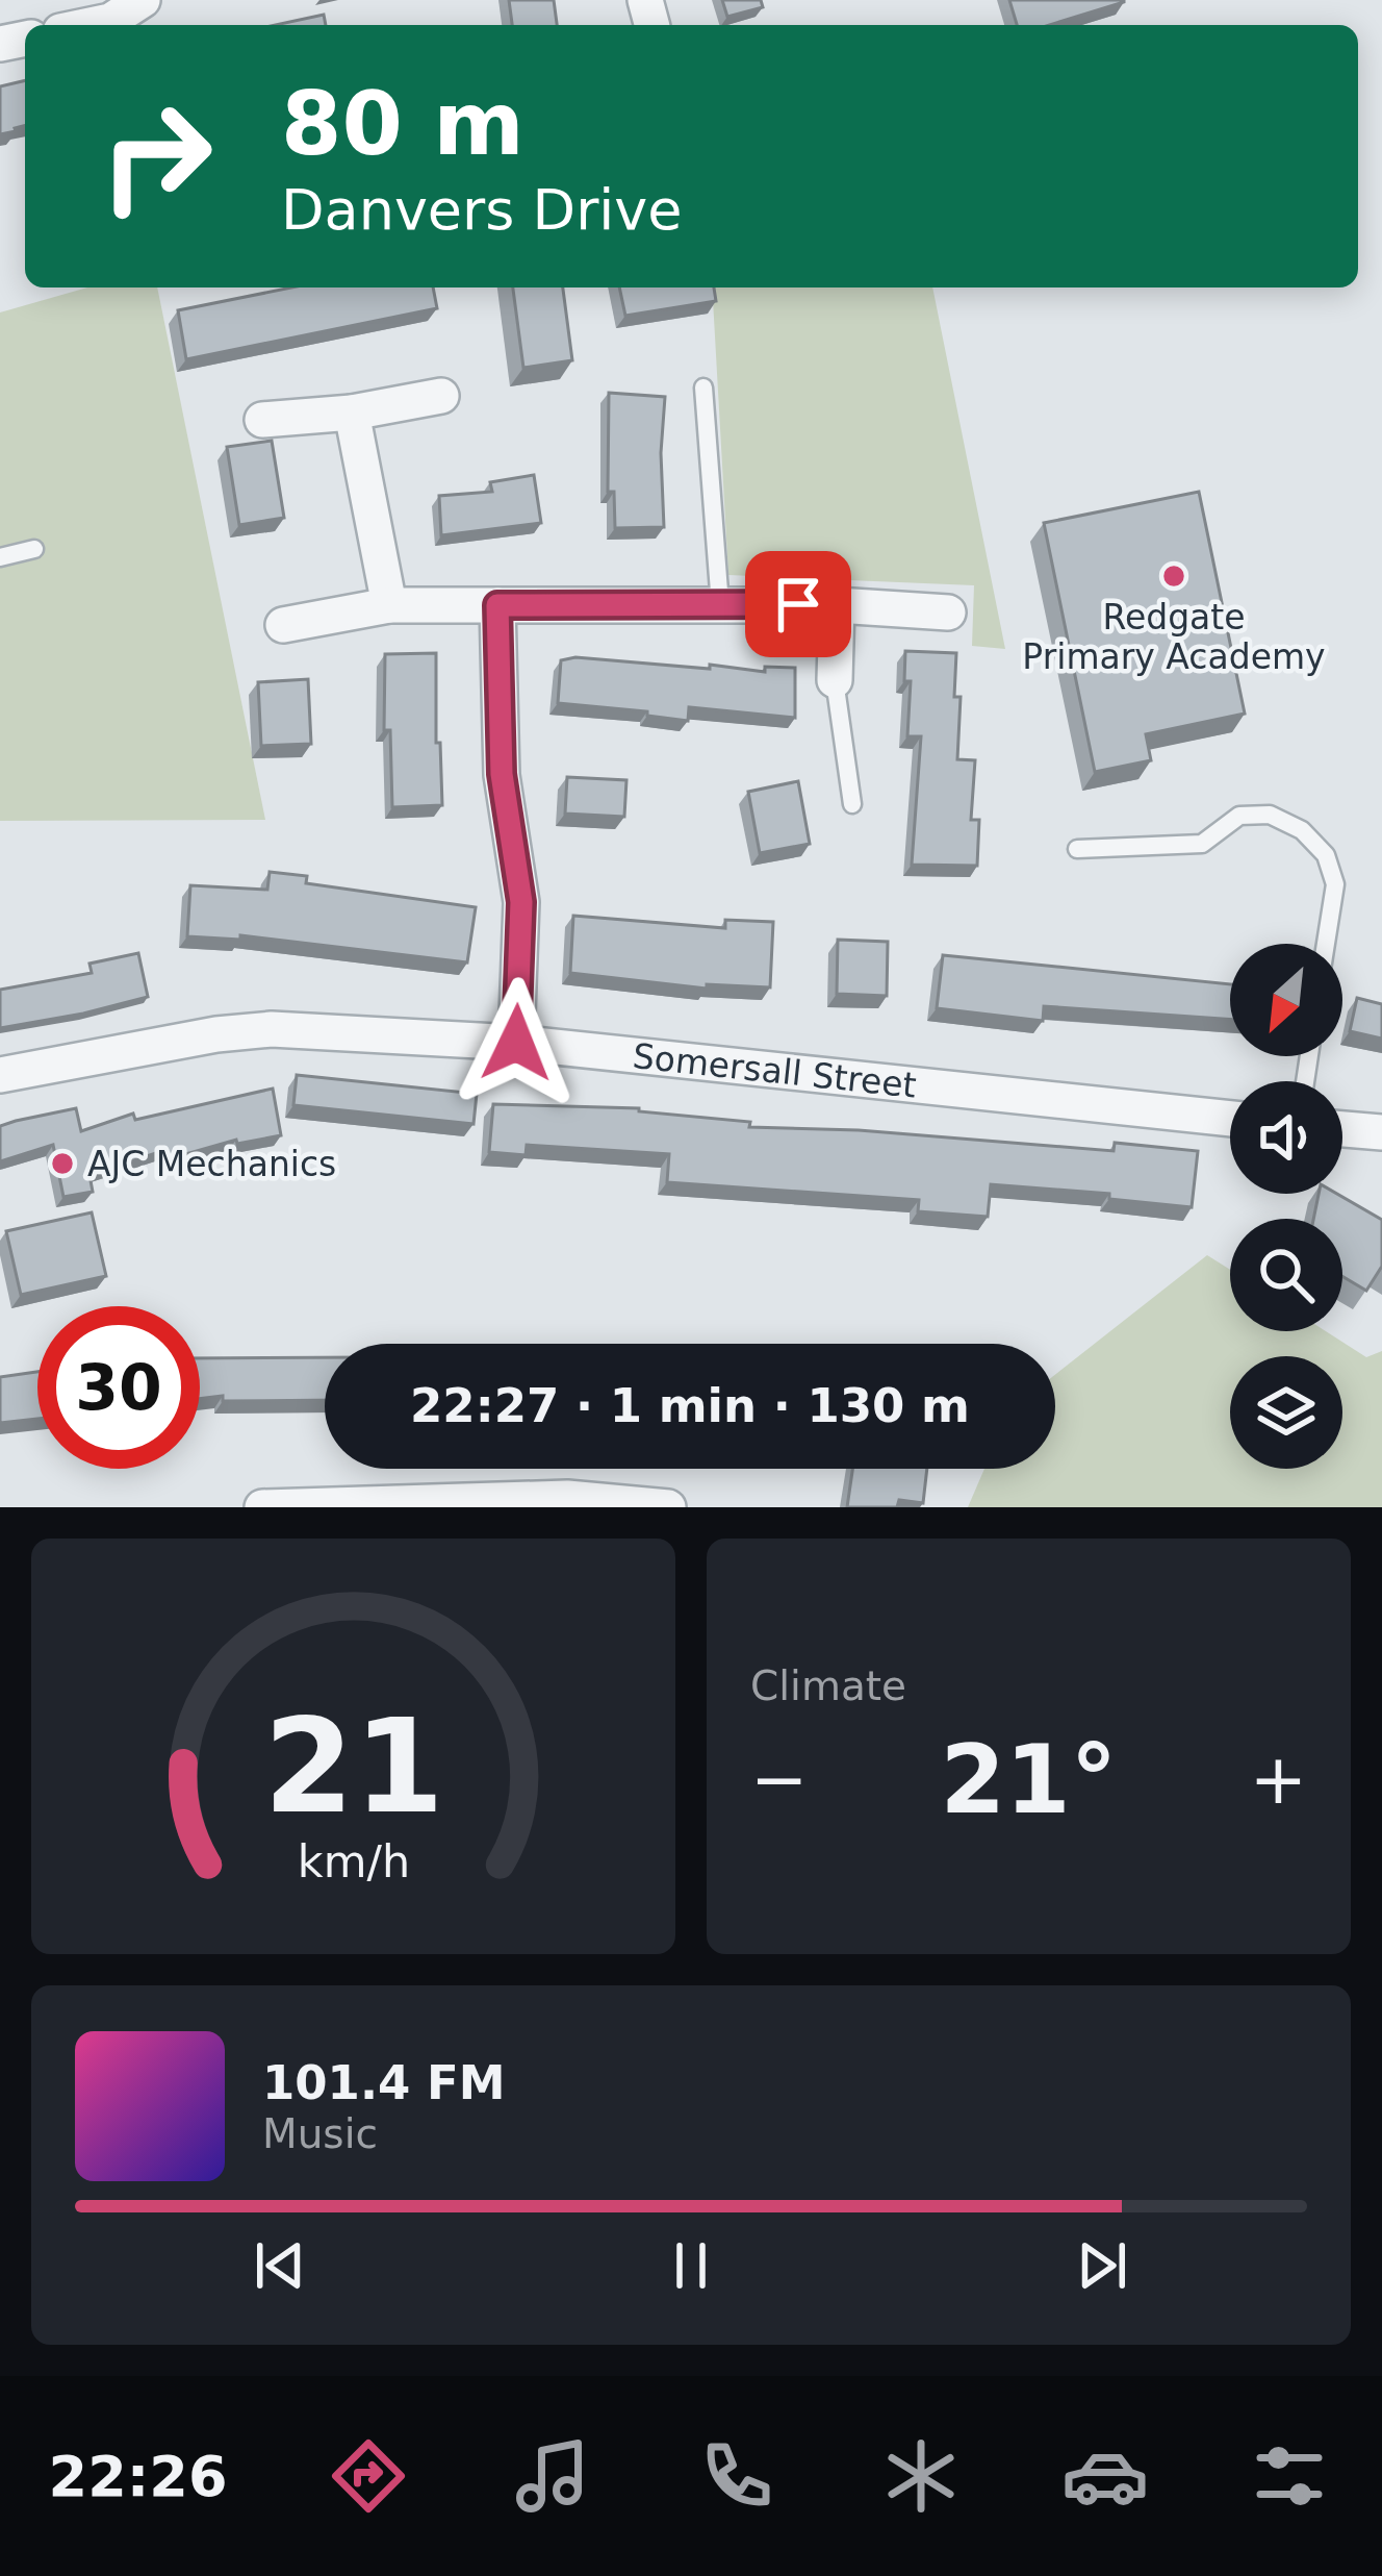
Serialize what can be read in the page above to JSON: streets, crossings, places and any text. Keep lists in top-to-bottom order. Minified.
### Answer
{"streets":{"street":["Somersall Street"]},"places":["Redgate Primary Academy","AJC Mechanics"],"north":"bottom left","page":{"turn":["80 m","Danvers Drive"],"limit":"30","trip":"22:27 · 1 min · 130 m","tile":"Climate","heat":["−","21°","+"],"song":["101.4 FM","Music"],"tabs":"22:26","gauge":["21","km/h"]}}
